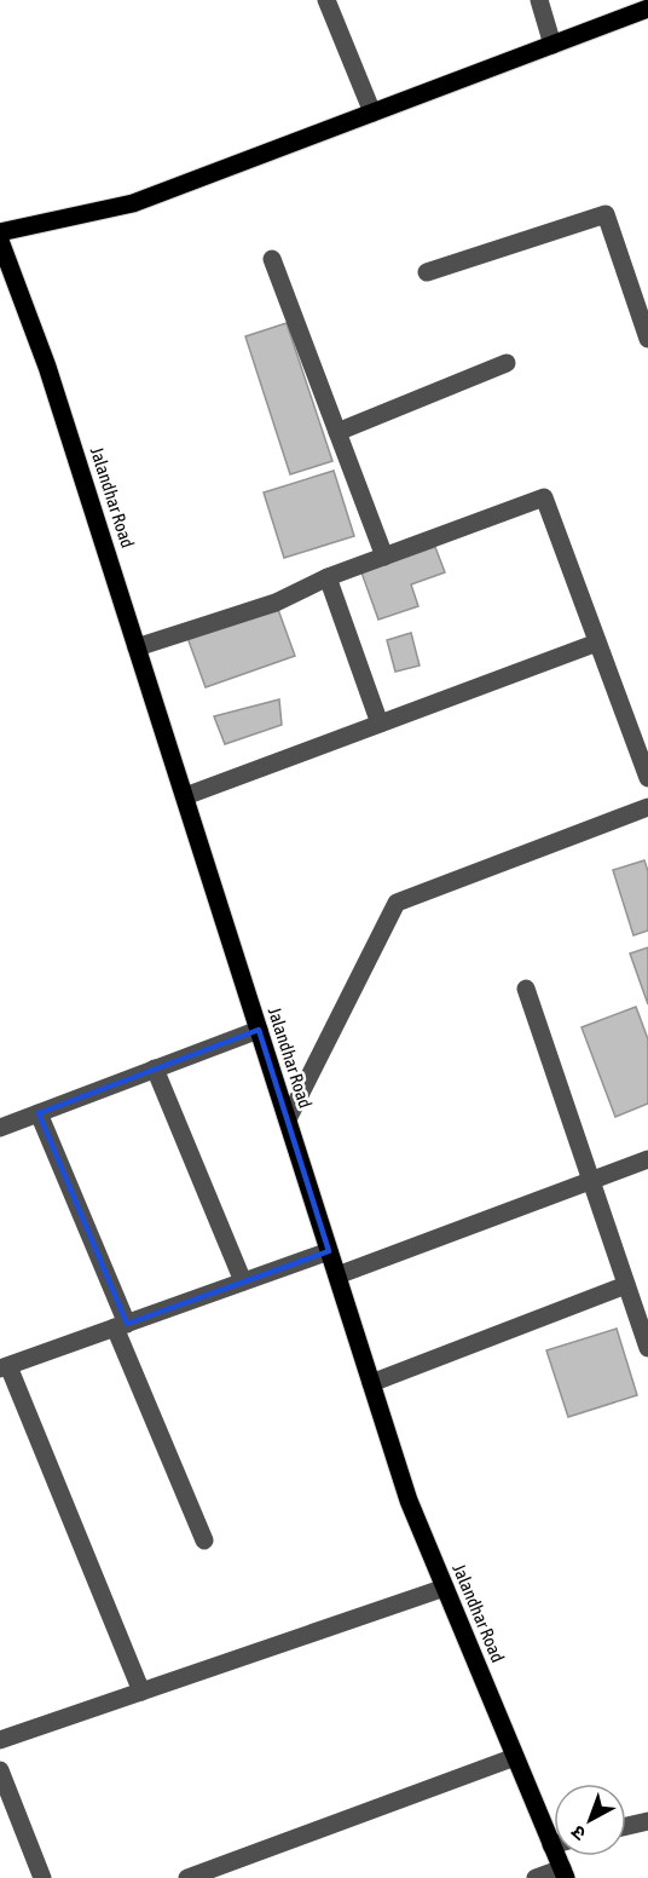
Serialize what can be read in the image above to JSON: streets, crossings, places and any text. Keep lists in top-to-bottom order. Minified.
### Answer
{"streets":{"main road":["Jalandhar Road"]},"north":"bottom left"}
